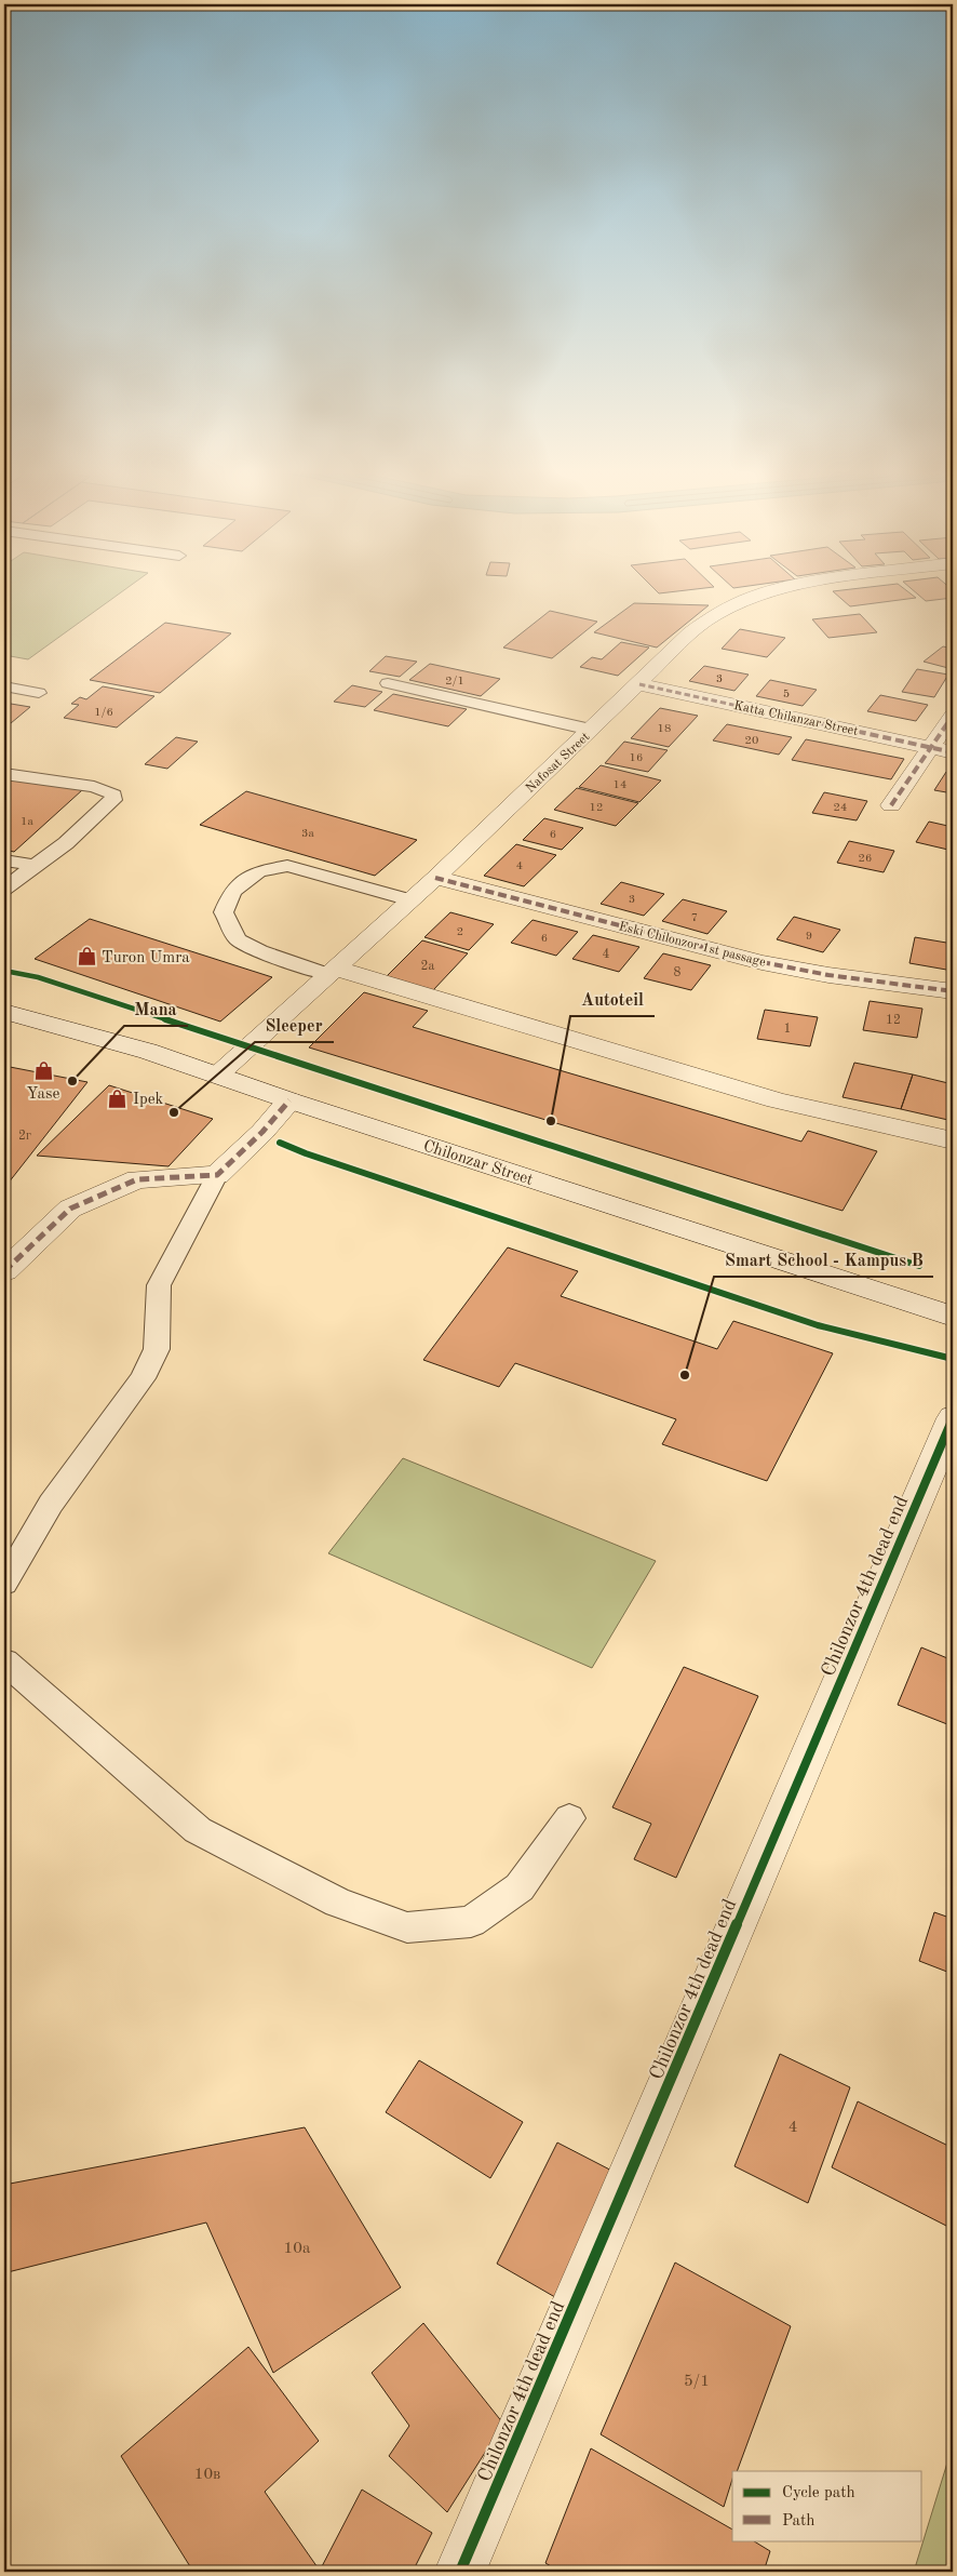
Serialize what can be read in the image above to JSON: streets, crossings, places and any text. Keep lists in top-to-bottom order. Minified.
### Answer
{"streets":{"street":["Katta Chilanzar Street","Nafosat Street","Eski Chilonzor 1st passage","Chilonzar Street","Chilonzor 4th dead end"]},"crossings":[["Katta Chilanzar Street","Nafosat Street"],["Nafosat Street","Eski Chilonzor 1st passage"],["Nafosat Street","Chilonzar Street"]],"places":{"shop":["Turon Umra","Yase","Ipek"],"other":["Mana","Sleeper","Autoteil","Smart School - Kampus B"]},"house_numbers":["3","2/1","5","1/6","18","20","16","14","12","24","1a","3a","6","26","4","3","7","2","9","6","4","2а","8","12","1","2г","4","10a","5/1","10в"],"legend":["Cycle path","Path"]}
